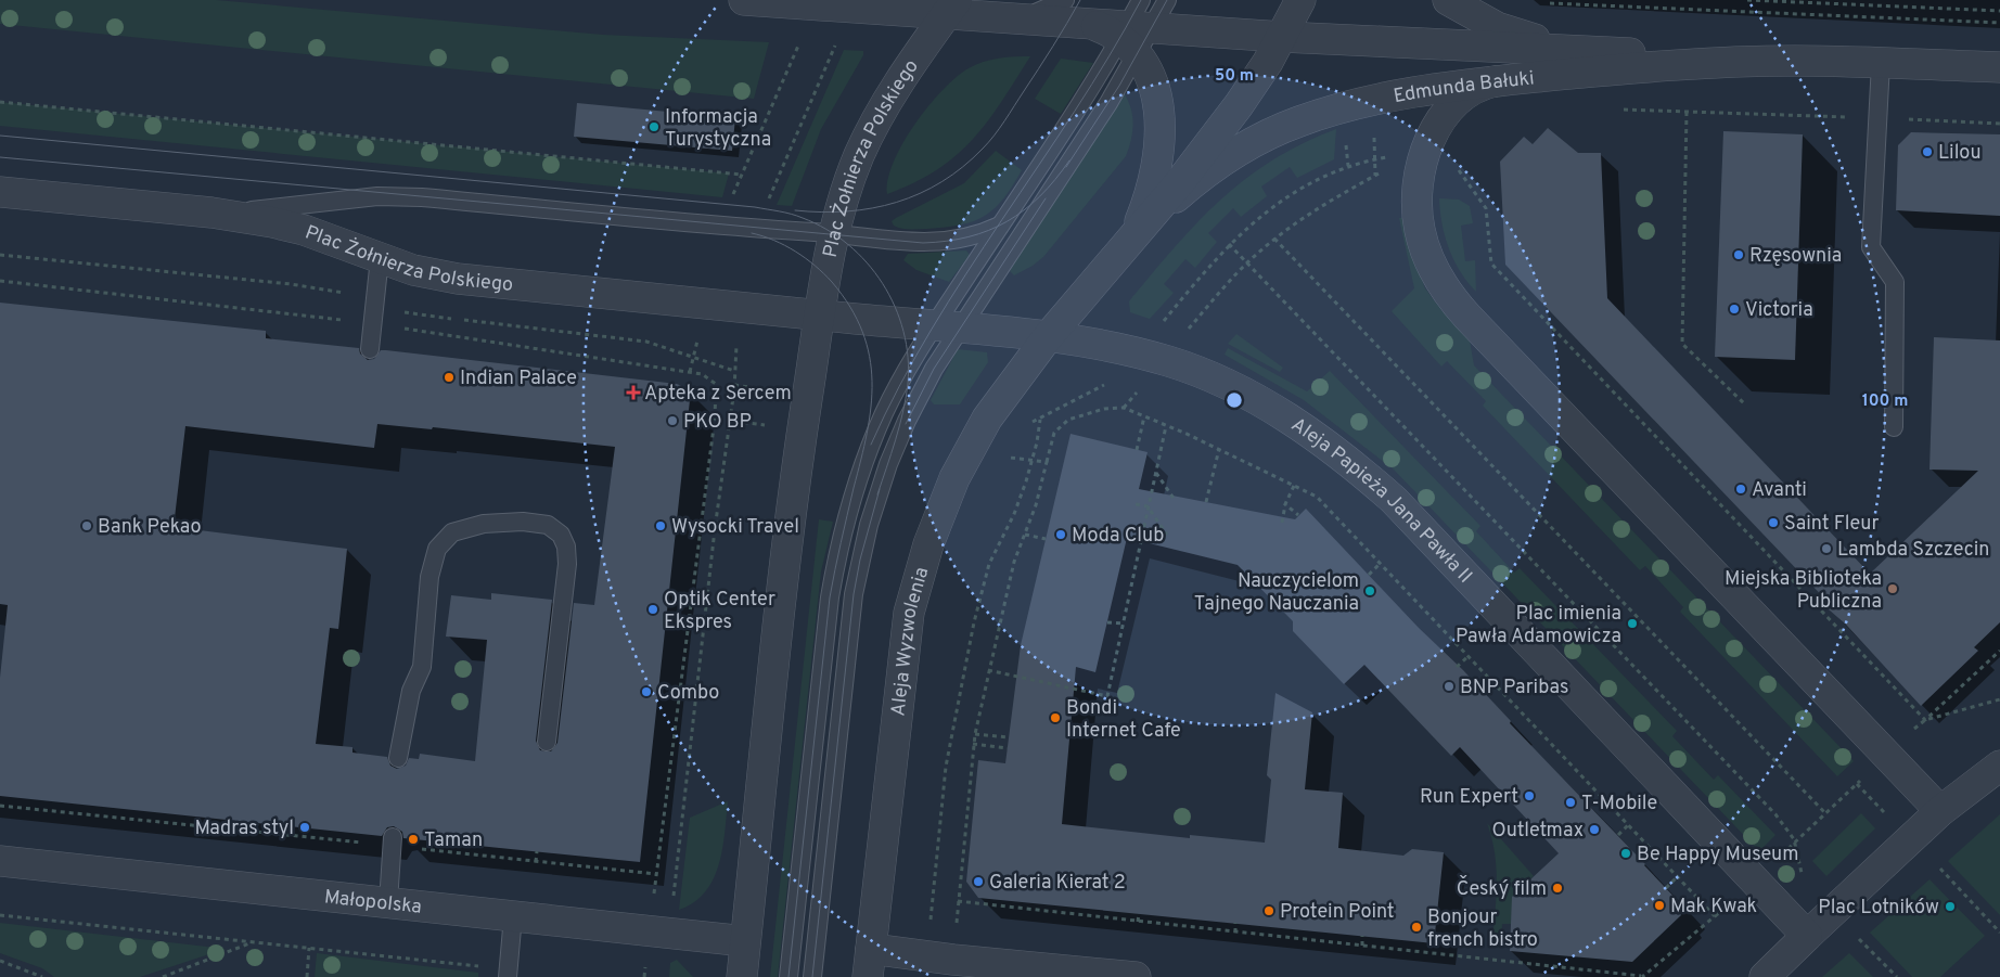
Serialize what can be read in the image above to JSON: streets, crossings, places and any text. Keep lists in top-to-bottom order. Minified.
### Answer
{"streets":{"street":["Edmunda Bałuki","Plac Żołnierza Polskiego","Aleja Papieża Jana Pawła II","Aleja Wyzwolenia","Małopolska"]},"crossings":[["Plac Żołnierza Polskiego","Aleja Papieża Jana Pawła II"],["Plac Żołnierza Polskiego","Aleja Wyzwolenia"],["Aleja Papieża Jana Pawła II","Aleja Wyzwolenia"]],"places":{"other":["Informacja Turystyczna","Lilou","Rzęsownia","Victoria","Indian Palace","PKO BP","Avanti","Saint Fleur","Bank Pekao","Wysocki Travel","Moda Club","Lambda Szczecin","Miejska Biblioteka Publiczna","Nauczycielom Tajnego Nauczania","Optik Center Ekspres","Plac imienia Pawła Adamowicza","BNP Paribas","Combo","Bondi Internet Cafe","Run Expert","T-Mobile","Madras styl","Outletmax","Taman","Be Happy Museum","Galeria Kierat 2","Český film","Mak Kwak","Plac Lotników","Protein Point","Bonjour french bistro"],"health":["Apteka z Sercem"]},"rings":["50 m","100 m"]}
